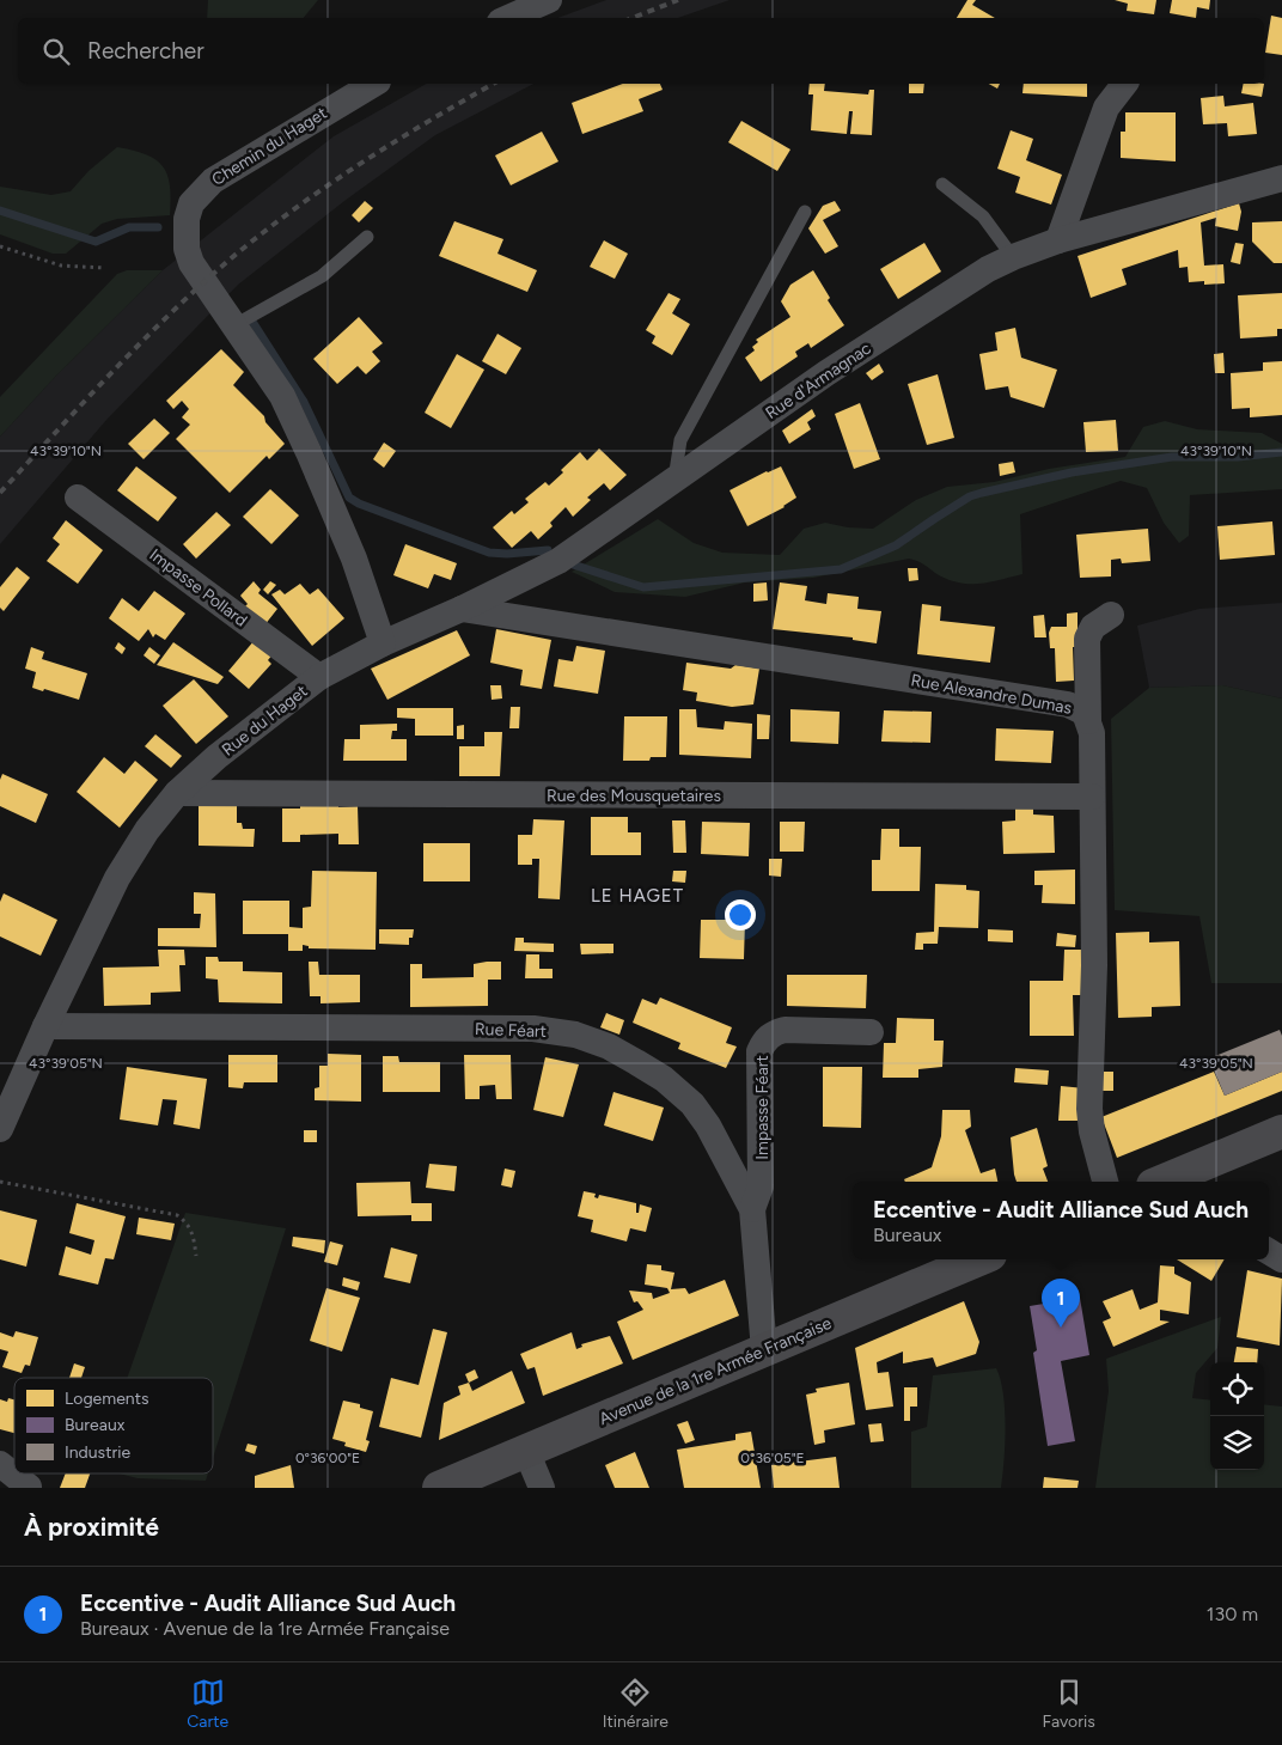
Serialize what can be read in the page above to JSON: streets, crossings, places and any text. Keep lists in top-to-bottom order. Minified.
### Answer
{"streets":{"main road":["Avenue de la 1re Armée Française"],"street":["Chemin du Haget","Rue d'Armagnac","Impasse Pollard","Rue Alexandre Dumas","Rue du Haget","Rue des Mousquetaires","Rue Féart","Impasse Féart"]},"crossings":[["Rue d'Armagnac","Rue Alexandre Dumas"],["Rue d'Armagnac","Rue du Haget"],["Impasse Pollard","Rue du Haget"],["Rue Alexandre Dumas","Rue des Mousquetaires"],["Rue du Haget","Rue des Mousquetaires"],["Rue du Haget","Rue Féart"],["Rue Féart","Impasse Féart"],["Rue Féart","Avenue de la 1re Armée Française"]],"districts":["LE HAGET"],"legend":["Logements","Bureaux","Industrie"],"page":{"search":"Rechercher","popup":["Eccentive - Audit Alliance Sud Auch","Bureaux"],"pins":"1","heading":"À proximité","list":[{"mark":"1","name":"Eccentive - Audit Alliance Sud Auch","note":"Bureaux · Avenue de la 1re Armée Française","value":"130 m"}],"nav":["Carte","Itinéraire","Favoris"]},"coordinates":["43°39'10\"N","43°39'05\"N","0°36'00\"E","0°36'05\"E"]}
